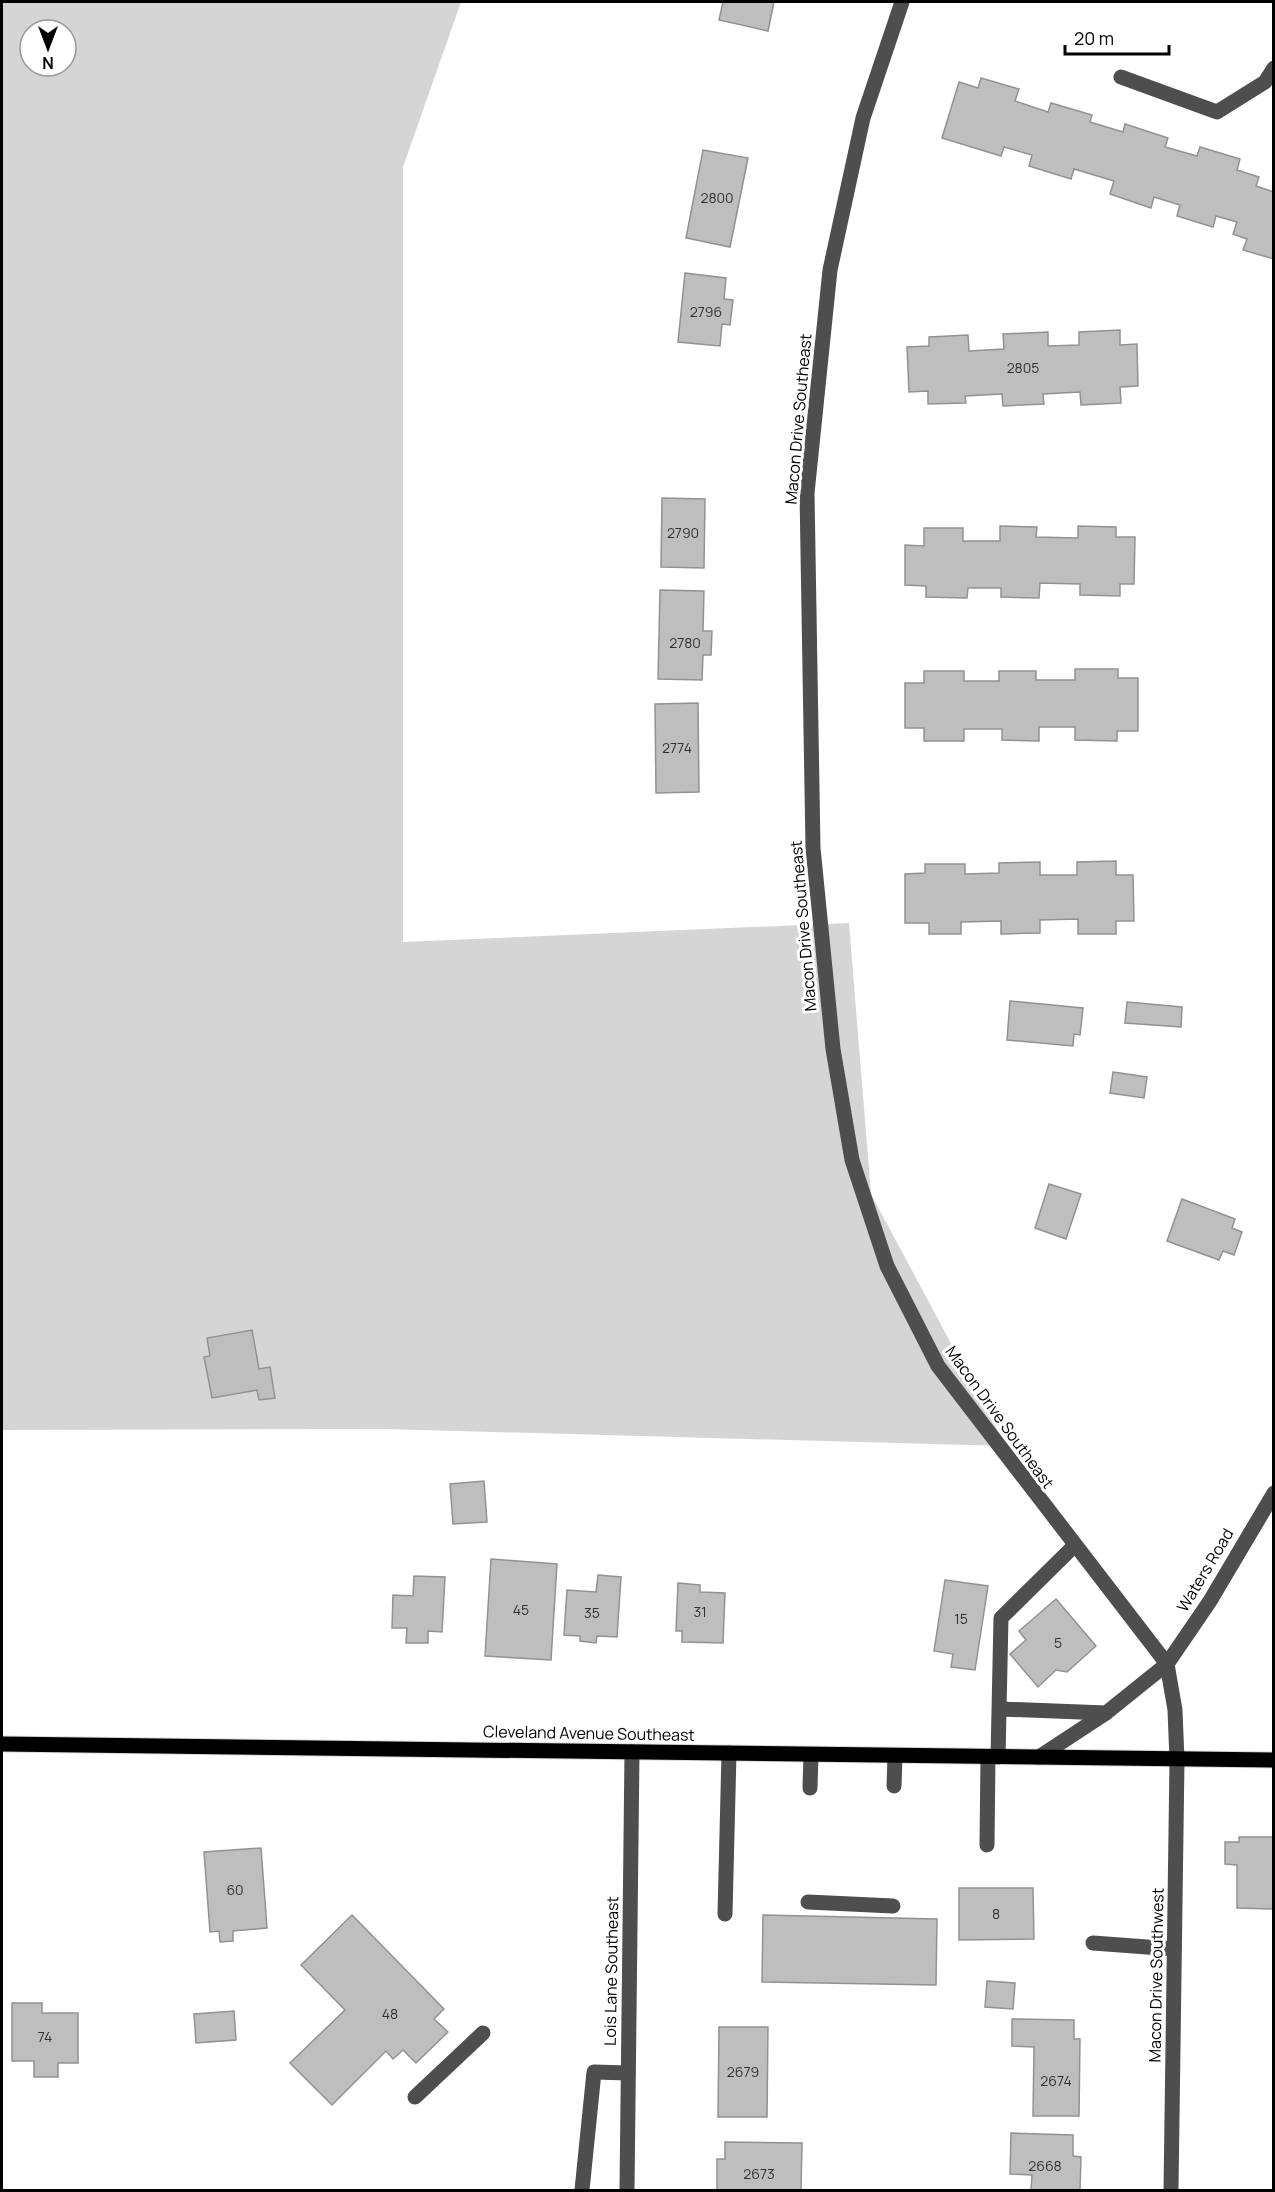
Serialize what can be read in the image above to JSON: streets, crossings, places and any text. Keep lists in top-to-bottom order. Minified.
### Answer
{"streets":{"main road":["Cleveland Avenue Southeast"],"street":["Macon Drive Southeast","Waters Road","Lois Lane Southeast","Macon Drive Southwest"]},"crossings":[["Macon Drive Southeast","Waters Road"],["Macon Drive Southeast","Cleveland Avenue Southeast"],["Macon Drive Southeast","Macon Drive Southwest"],["Waters Road","Cleveland Avenue Southeast"],["Cleveland Avenue Southeast","Lois Lane Southeast"],["Cleveland Avenue Southeast","Macon Drive Southwest"]],"house_numbers":["2800","2796","2805","2790","2780","2774","45","31","35","15","5","60","8","48","74","2679","2674","2668","2673"],"scale_bar":"20 m","north":"bottom"}
